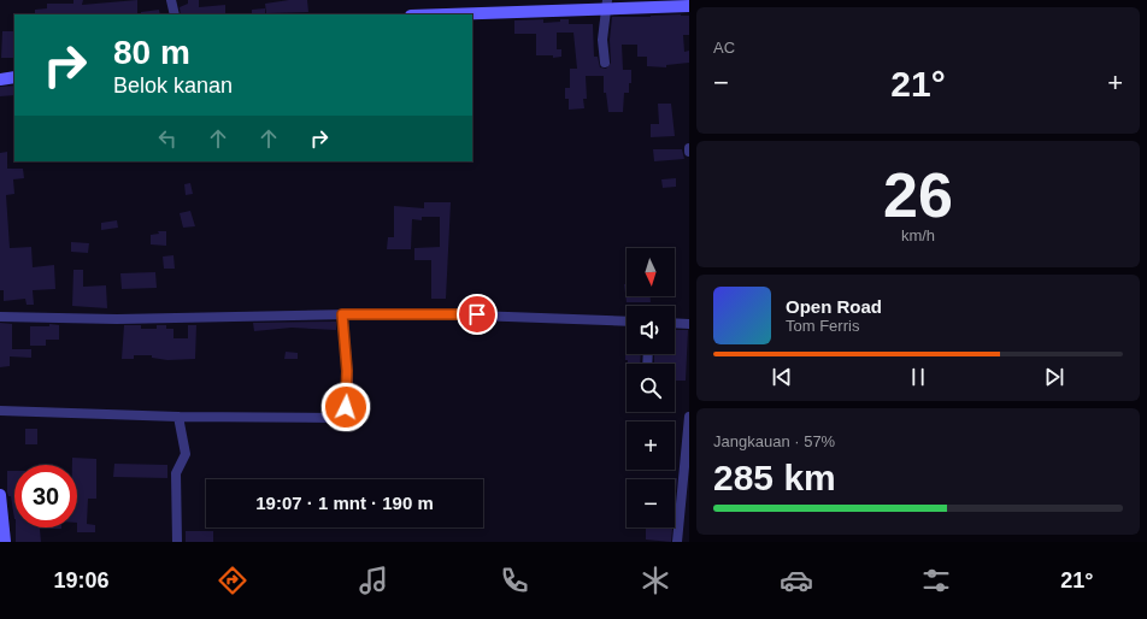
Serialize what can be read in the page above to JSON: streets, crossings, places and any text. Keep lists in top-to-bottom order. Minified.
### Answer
{"north":"bottom","page":{"tile":["AC",["26","km/h"],["Jangkauan · 57%","285 km"]],"turn":["80 m","Belok kanan"],"heat":["−","21°","+"],"map_buttons":["+","−"],"song":["Open Road","Tom Ferris"],"limit":"30","trip":"19:07 · 1 mnt · 190 m","tabs":["19:06","21°"]}}
